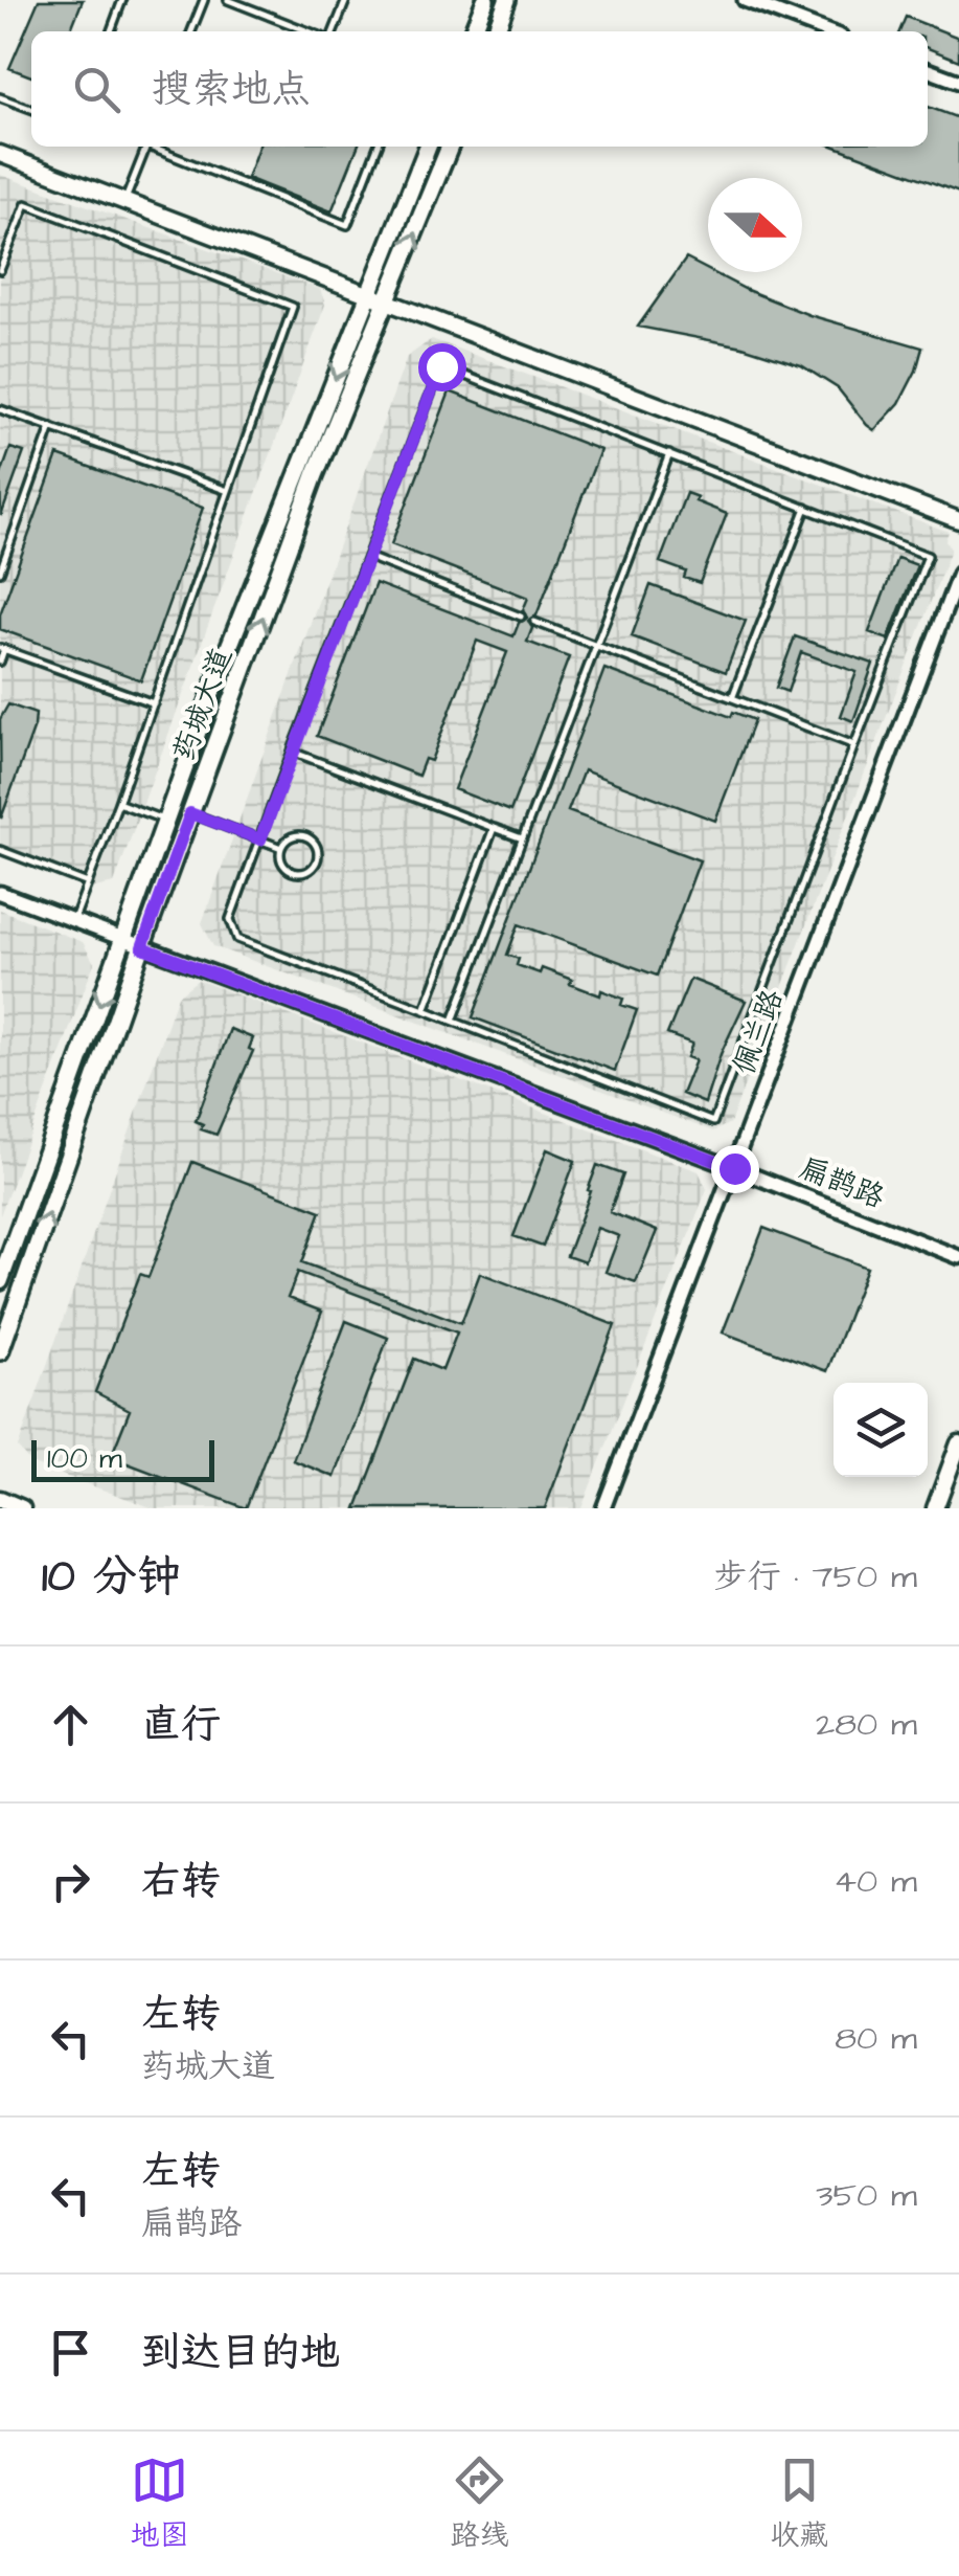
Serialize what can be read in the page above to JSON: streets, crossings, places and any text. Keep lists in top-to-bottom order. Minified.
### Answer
{"streets":{"main road":["药城大道"],"street":["佩兰路","扁鹊路"]},"crossings":[["药城大道","扁鹊路"],["佩兰路","扁鹊路"]],"scale_bar":"100 m","north":"right","page":{"search":"搜索地点","scale":"100 m","heading":["10 分钟","步行 · 750 m"],"list":[["直行","280 m"],["右转","40 m"],["左转","药城大道","80 m"],["左转","扁鹊路","350 m"],"到达目的地"],"nav":["地图","路线","收藏"]}}
